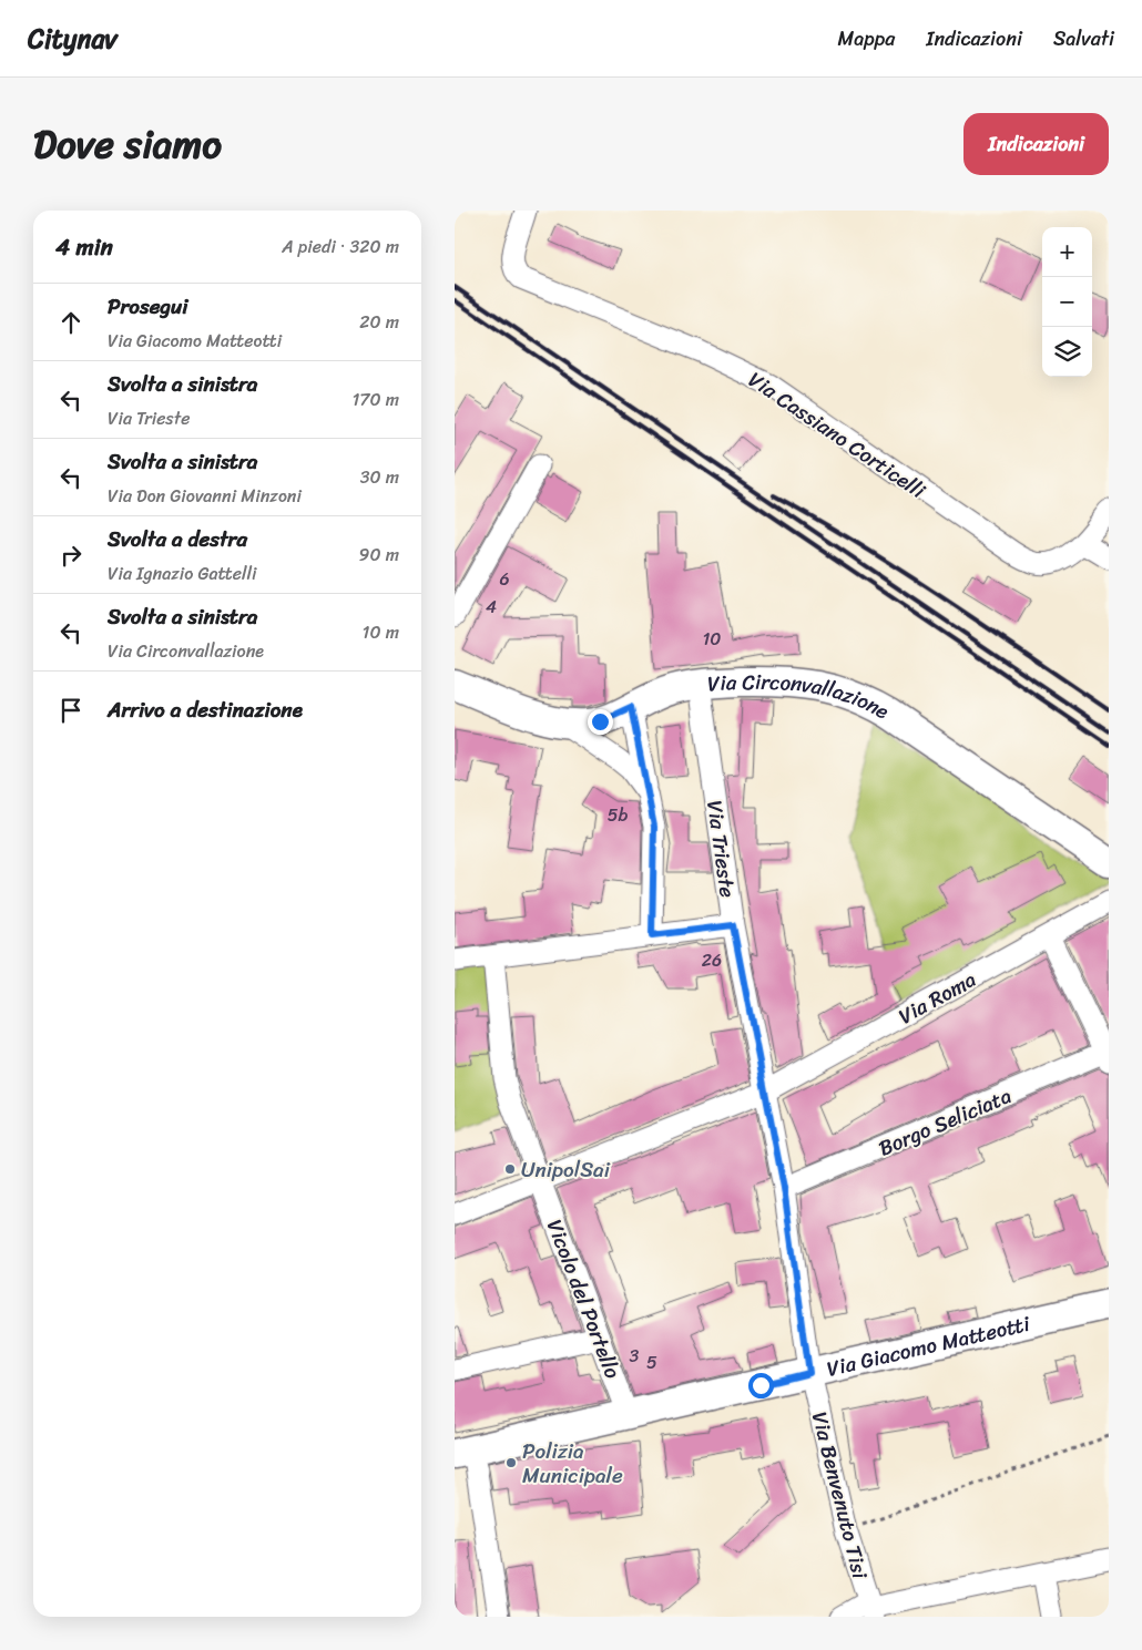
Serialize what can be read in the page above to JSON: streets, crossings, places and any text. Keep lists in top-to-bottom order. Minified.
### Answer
{"streets":{"street":["Via Cassiano Corticelli","Via Circonvallazione","Via Trieste","Via Roma","Borgo Seliciata","Vicolo del Portello","Via Giacomo Matteotti","Via Benvenuto Tisi"]},"crossings":[["Via Circonvallazione","Via Trieste"],["Via Trieste","Via Roma"],["Via Trieste","Borgo Seliciata"],["Via Trieste","Via Giacomo Matteotti"],["Via Trieste","Via Benvenuto Tisi"],["Via Roma","Vicolo del Portello"],["Vicolo del Portello","Via Giacomo Matteotti"],["Via Giacomo Matteotti","Via Benvenuto Tisi"]],"places":["UnipolSai","Polizia Municipale"],"house_numbers":["6","4","10","5b","26","3","5"],"page":{"header":"Citynav","nav":["Mappa","Indicazioni","Salvati"],"title":"Dove siamo","buttons":"Indicazioni","heading":["4 min","A piedi · 320 m"],"map_buttons":["+","−"],"list":[["Prosegui","Via Giacomo Matteotti","20 m"],["Svolta a sinistra","Via Trieste","170 m"],["Svolta a sinistra","Via Don Giovanni Minzoni","30 m"],["Svolta a destra","Via Ignazio Gattelli","90 m"],["Svolta a sinistra","Via Circonvallazione","10 m"],"Arrivo a destinazione"]}}
